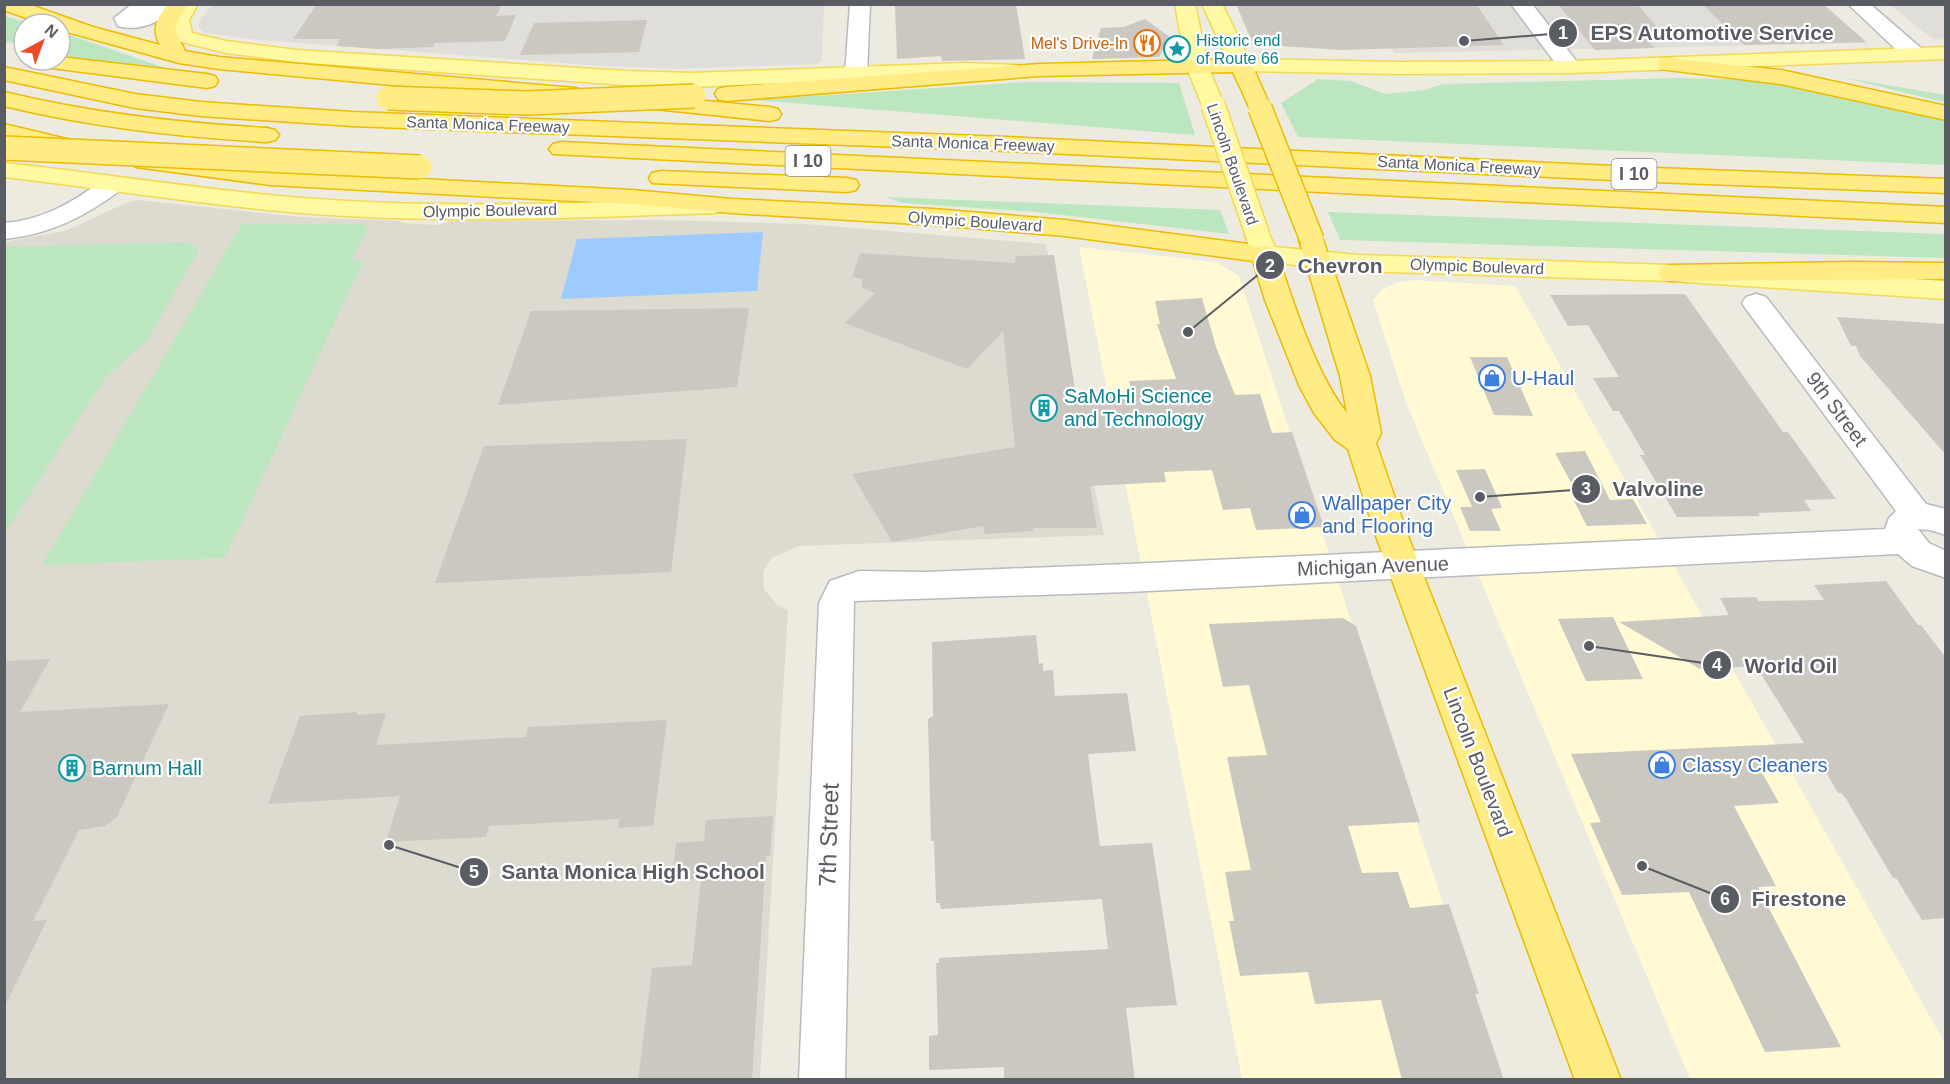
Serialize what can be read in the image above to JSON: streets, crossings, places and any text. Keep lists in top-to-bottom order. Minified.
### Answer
{"streets":{"highway":["Santa Monica Freeway","I 10","Lincoln Boulevard","Olympic Boulevard"],"street":["9th Street","Michigan Avenue","7th Street"]},"crossings":[["Lincoln Boulevard","Olympic Boulevard"],["Lincoln Boulevard","Michigan Avenue"],["9th Street","Michigan Avenue"],["Michigan Avenue","7th Street"]],"places":{"other":["EPS Automotive Service","Chevron","Valvoline","World Oil","Santa Monica High School","Firestone"],"restaurant":["Mel's Drive-In"],"place":["Historic end of Route 66"],"shop":["U-Haul","Wallpaper City and Flooring","Classy Cleaners"],"building":["SaMoHi Science and Technology","Barnum Hall"]},"north":"top right"}
